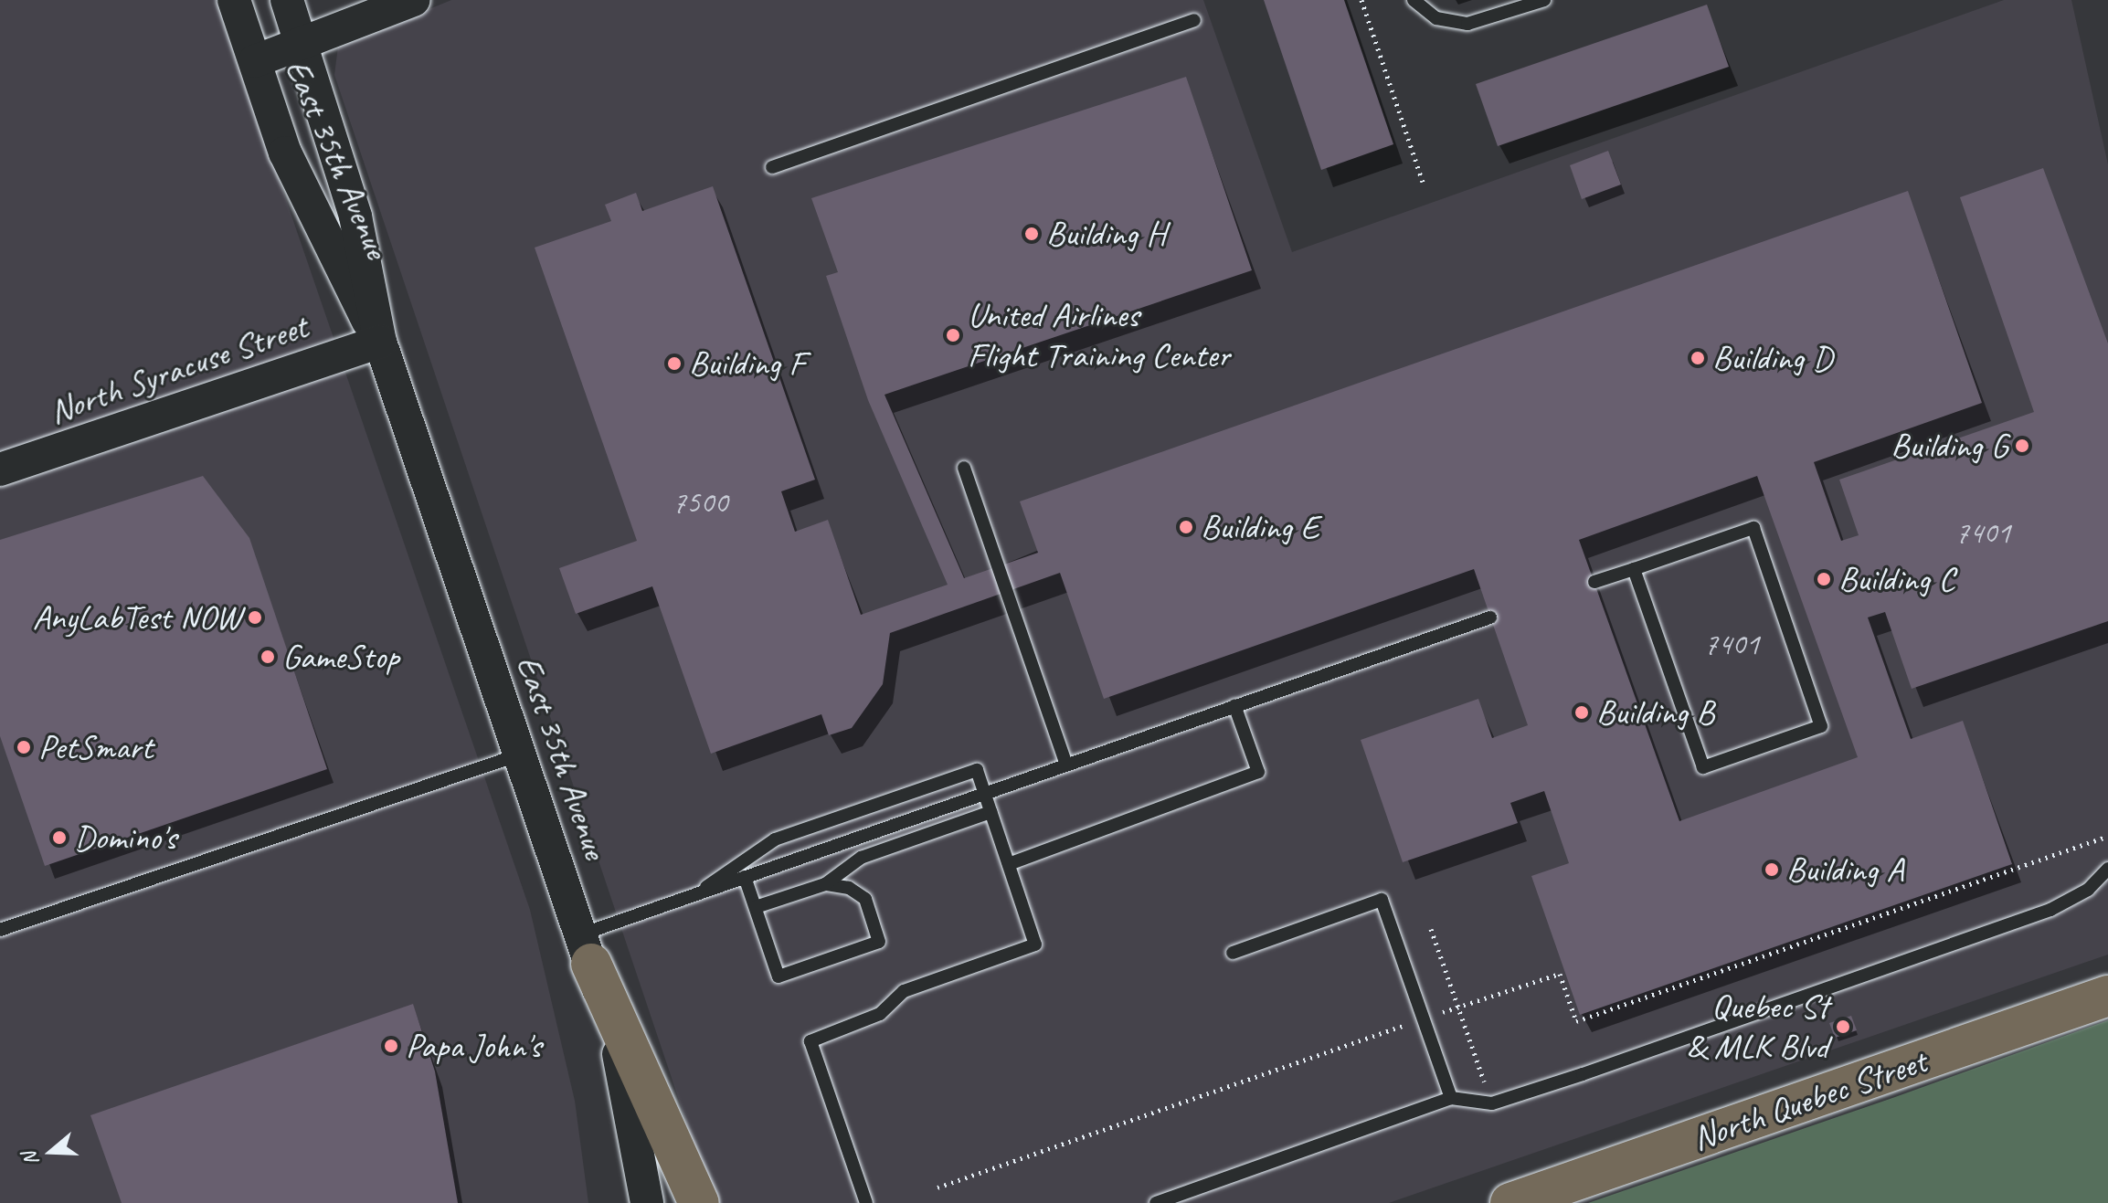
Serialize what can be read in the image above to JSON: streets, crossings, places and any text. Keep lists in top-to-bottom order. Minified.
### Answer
{"streets":{"main road":["North Quebec Street"],"street":["East 35th Avenue","North Syracuse Street"]},"crossings":[["East 35th Avenue","North Syracuse Street"]],"places":["Building H","United Airlines Flight Training Center","Building D","Building F","Building G","Building E","Building C","AnyLabTest NOW","GameStop","Building B","PetSmart","Domino's","Building A","Quebec St & MLK Blvd","Papa John's"],"house_numbers":["7500","7401","7401"],"north":"left"}
